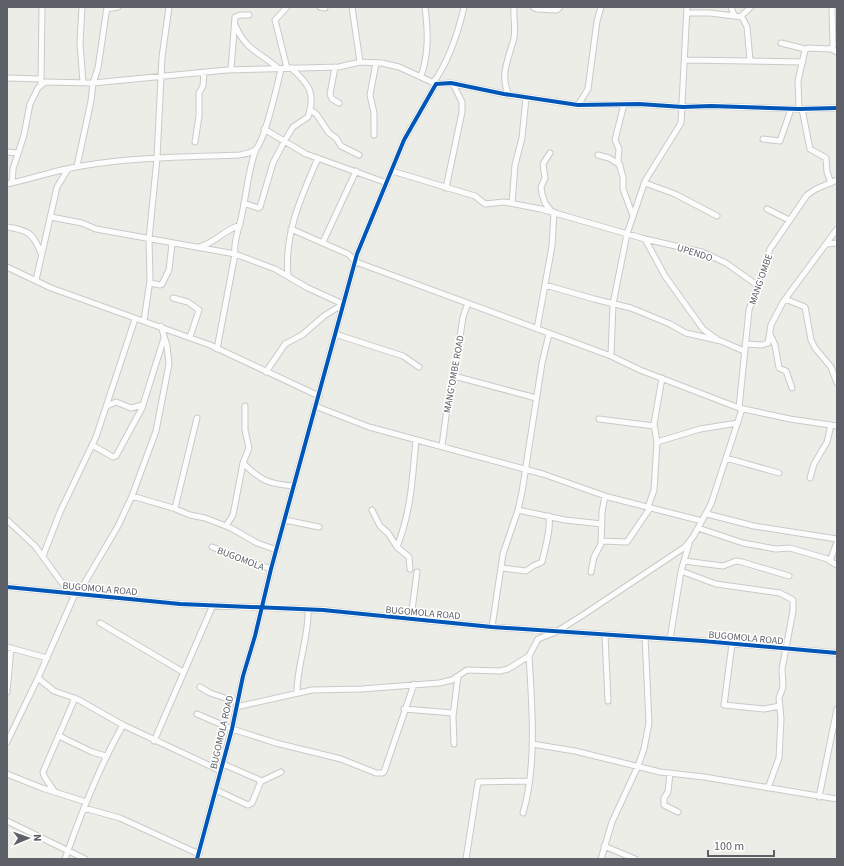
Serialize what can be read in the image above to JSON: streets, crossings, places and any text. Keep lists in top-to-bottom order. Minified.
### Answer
{"streets":{"street":["UPENDO","MANG'OMBE","MANG'OMBE ROAD","BUGOMOLA","BUGOMOLA ROAD"]},"crossings":[["UPENDO","MANG'OMBE"],["UPENDO","BUGOMOLA ROAD"],["BUGOMOLA","BUGOMOLA ROAD"]],"scale_bar":"100 m","north":"right"}
